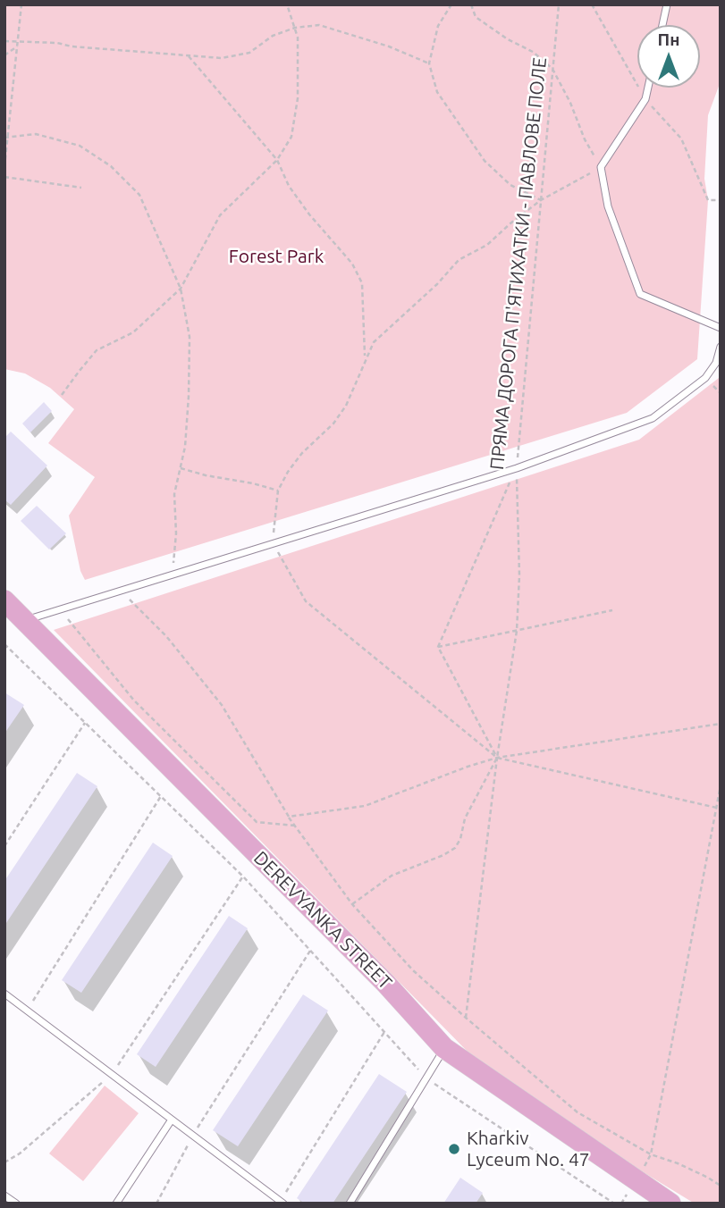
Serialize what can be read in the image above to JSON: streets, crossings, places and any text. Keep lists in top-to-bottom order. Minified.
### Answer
{"streets":{"main road":["DEREVYANKA STREET"],"path":["ПРЯМА ДОРОГА П'ЯТИХАТКИ - ПАВЛОВЕ ПОЛЕ"]},"parks":["Forest Park"],"places":["Kharkiv Lyceum No. 47"],"north":"top"}
